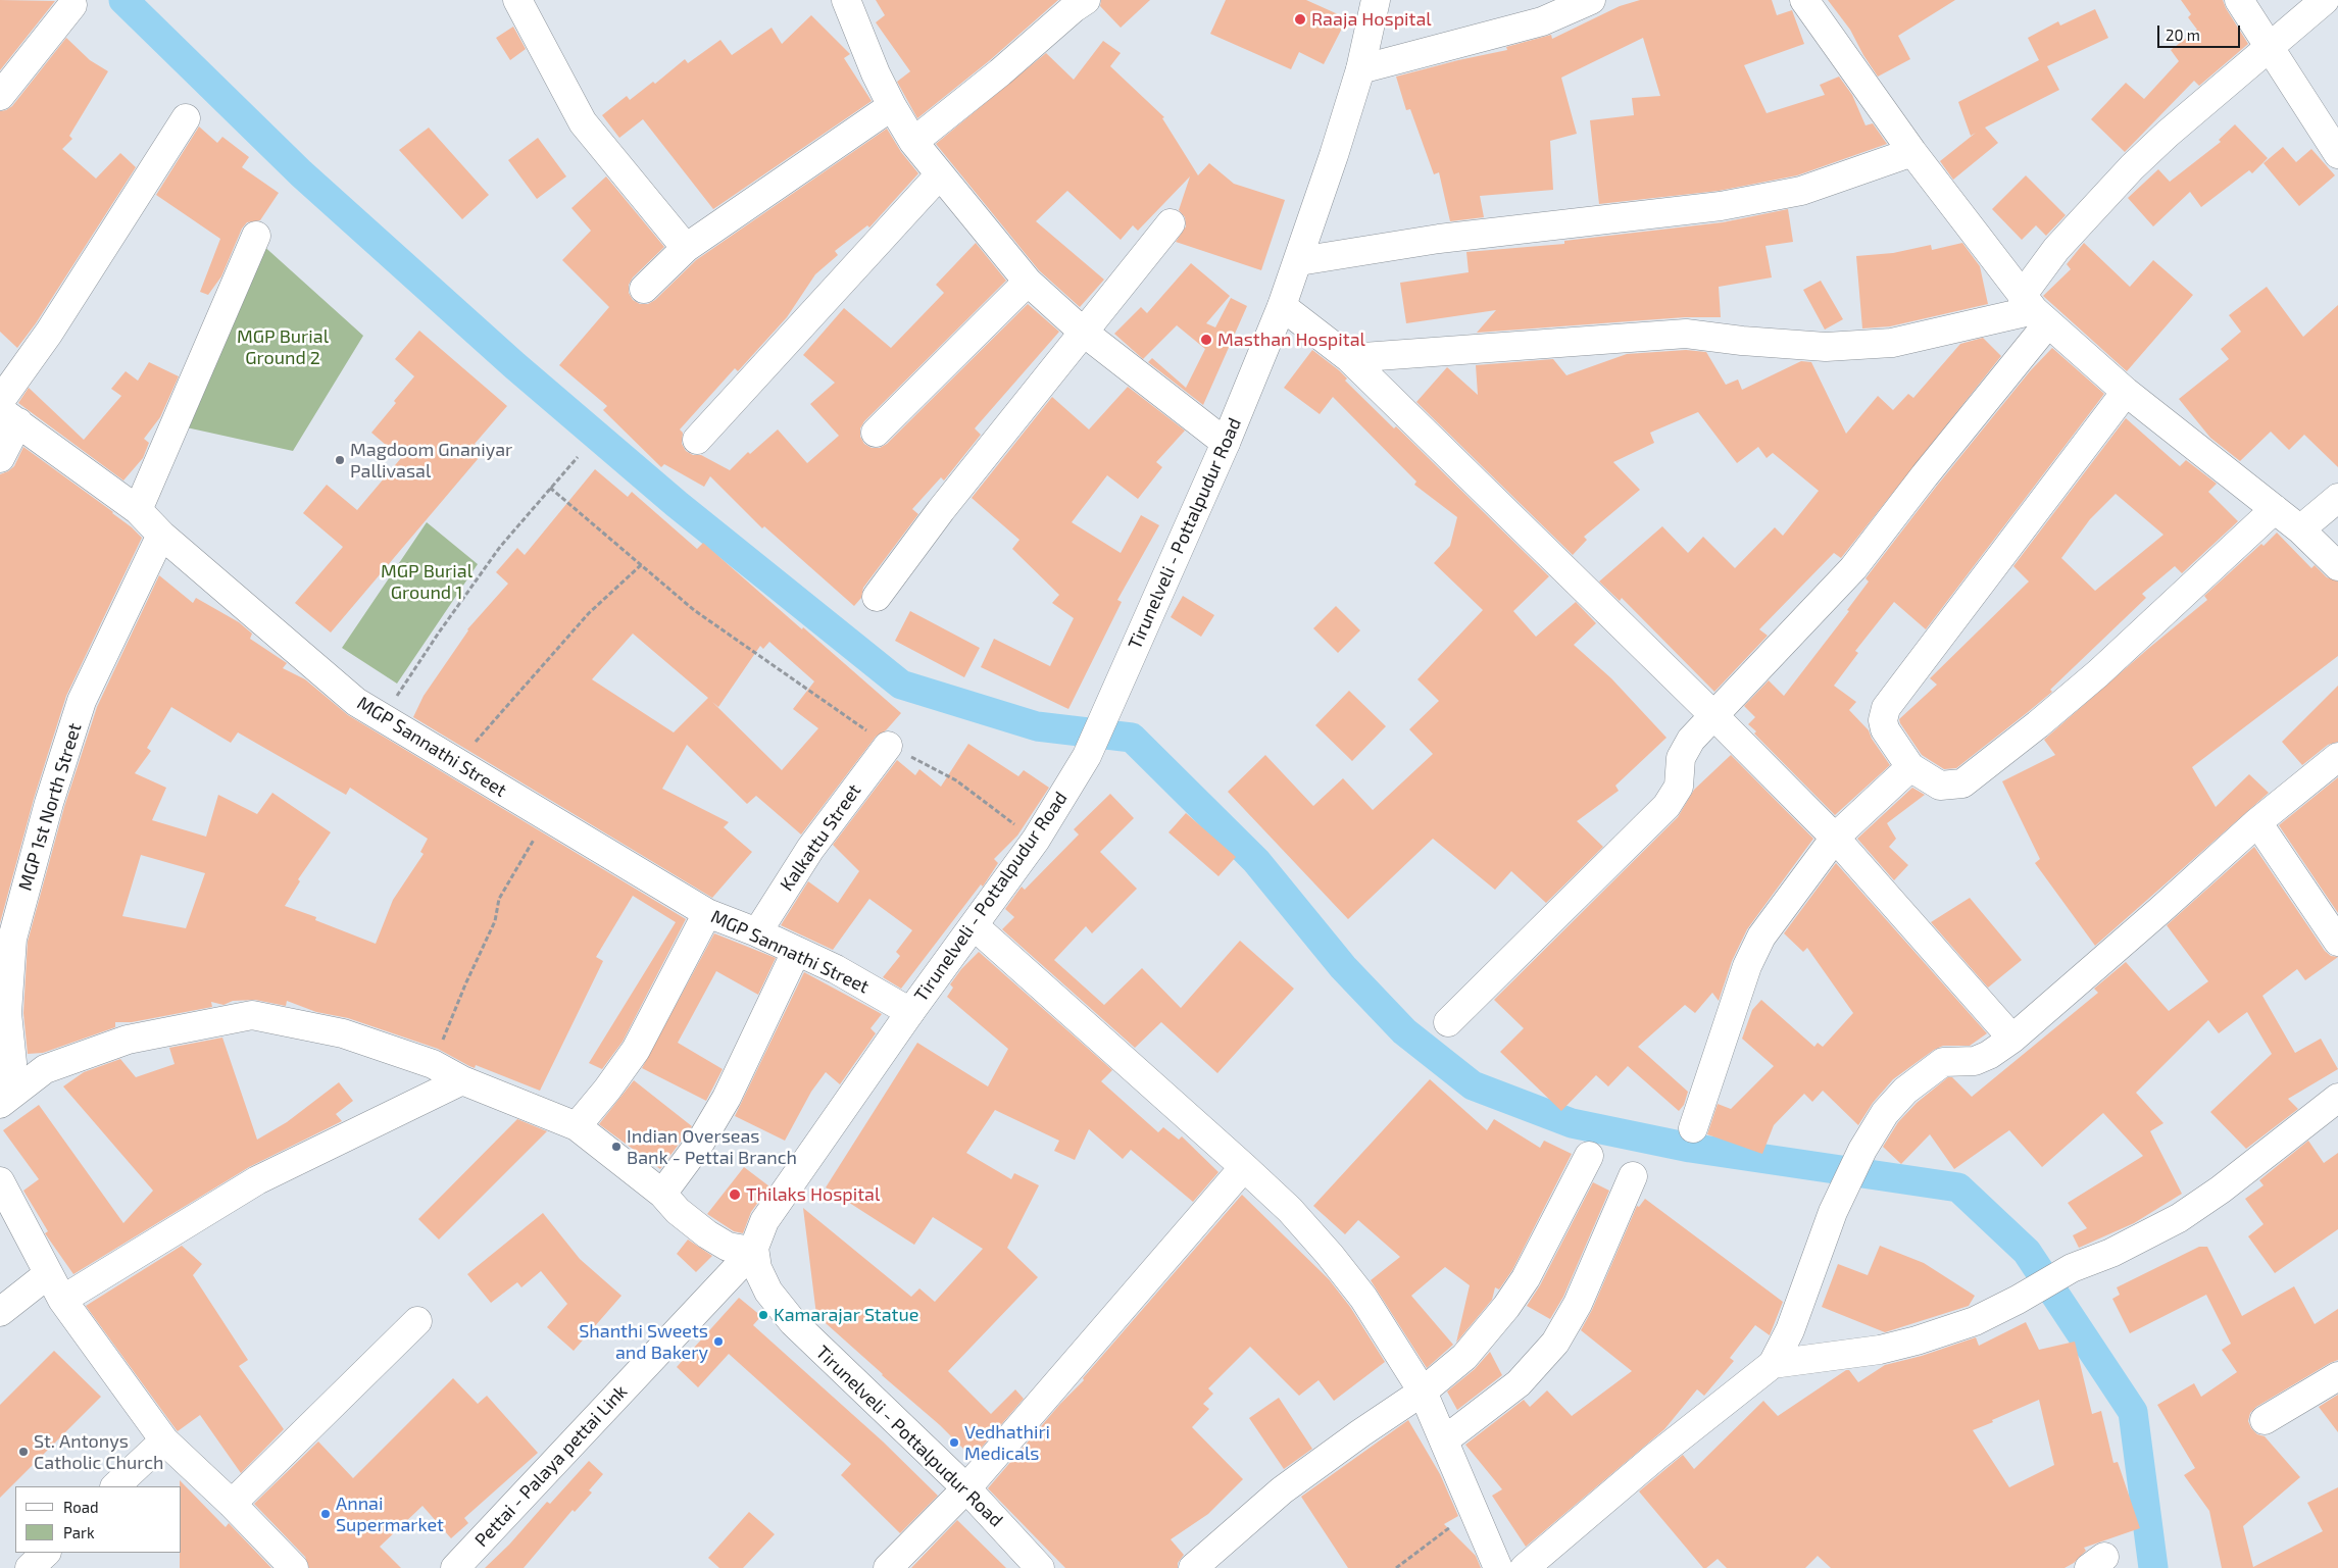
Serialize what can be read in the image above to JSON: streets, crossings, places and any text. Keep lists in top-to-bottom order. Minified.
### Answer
{"streets":{"street":["Tirunelveli - Pottalpudur Road","MGP Sannathi Street","MGP 1st North Street","Kalkattu Street","Pettai - Palaya pettai Link"]},"crossings":[["Tirunelveli - Pottalpudur Road","MGP Sannathi Street"],["Tirunelveli - Pottalpudur Road","Pettai - Palaya pettai Link"],["MGP Sannathi Street","MGP 1st North Street"],["MGP Sannathi Street","Kalkattu Street"]],"parks":["MGP Burial Ground 2","MGP Burial Ground 1"],"places":["Raaja Hospital","Masthan Hospital","Magdoom Gnaniyar Pallivasal","Indian Overseas Bank - Pettai Branch","Thilaks Hospital","Kamarajar Statue","Shanthi Sweets and Bakery","Vedhathiri Medicals","St. Antonys Catholic Church","Annai Supermarket"],"legend":["Road","Park"],"scale_bar":"20 m"}
